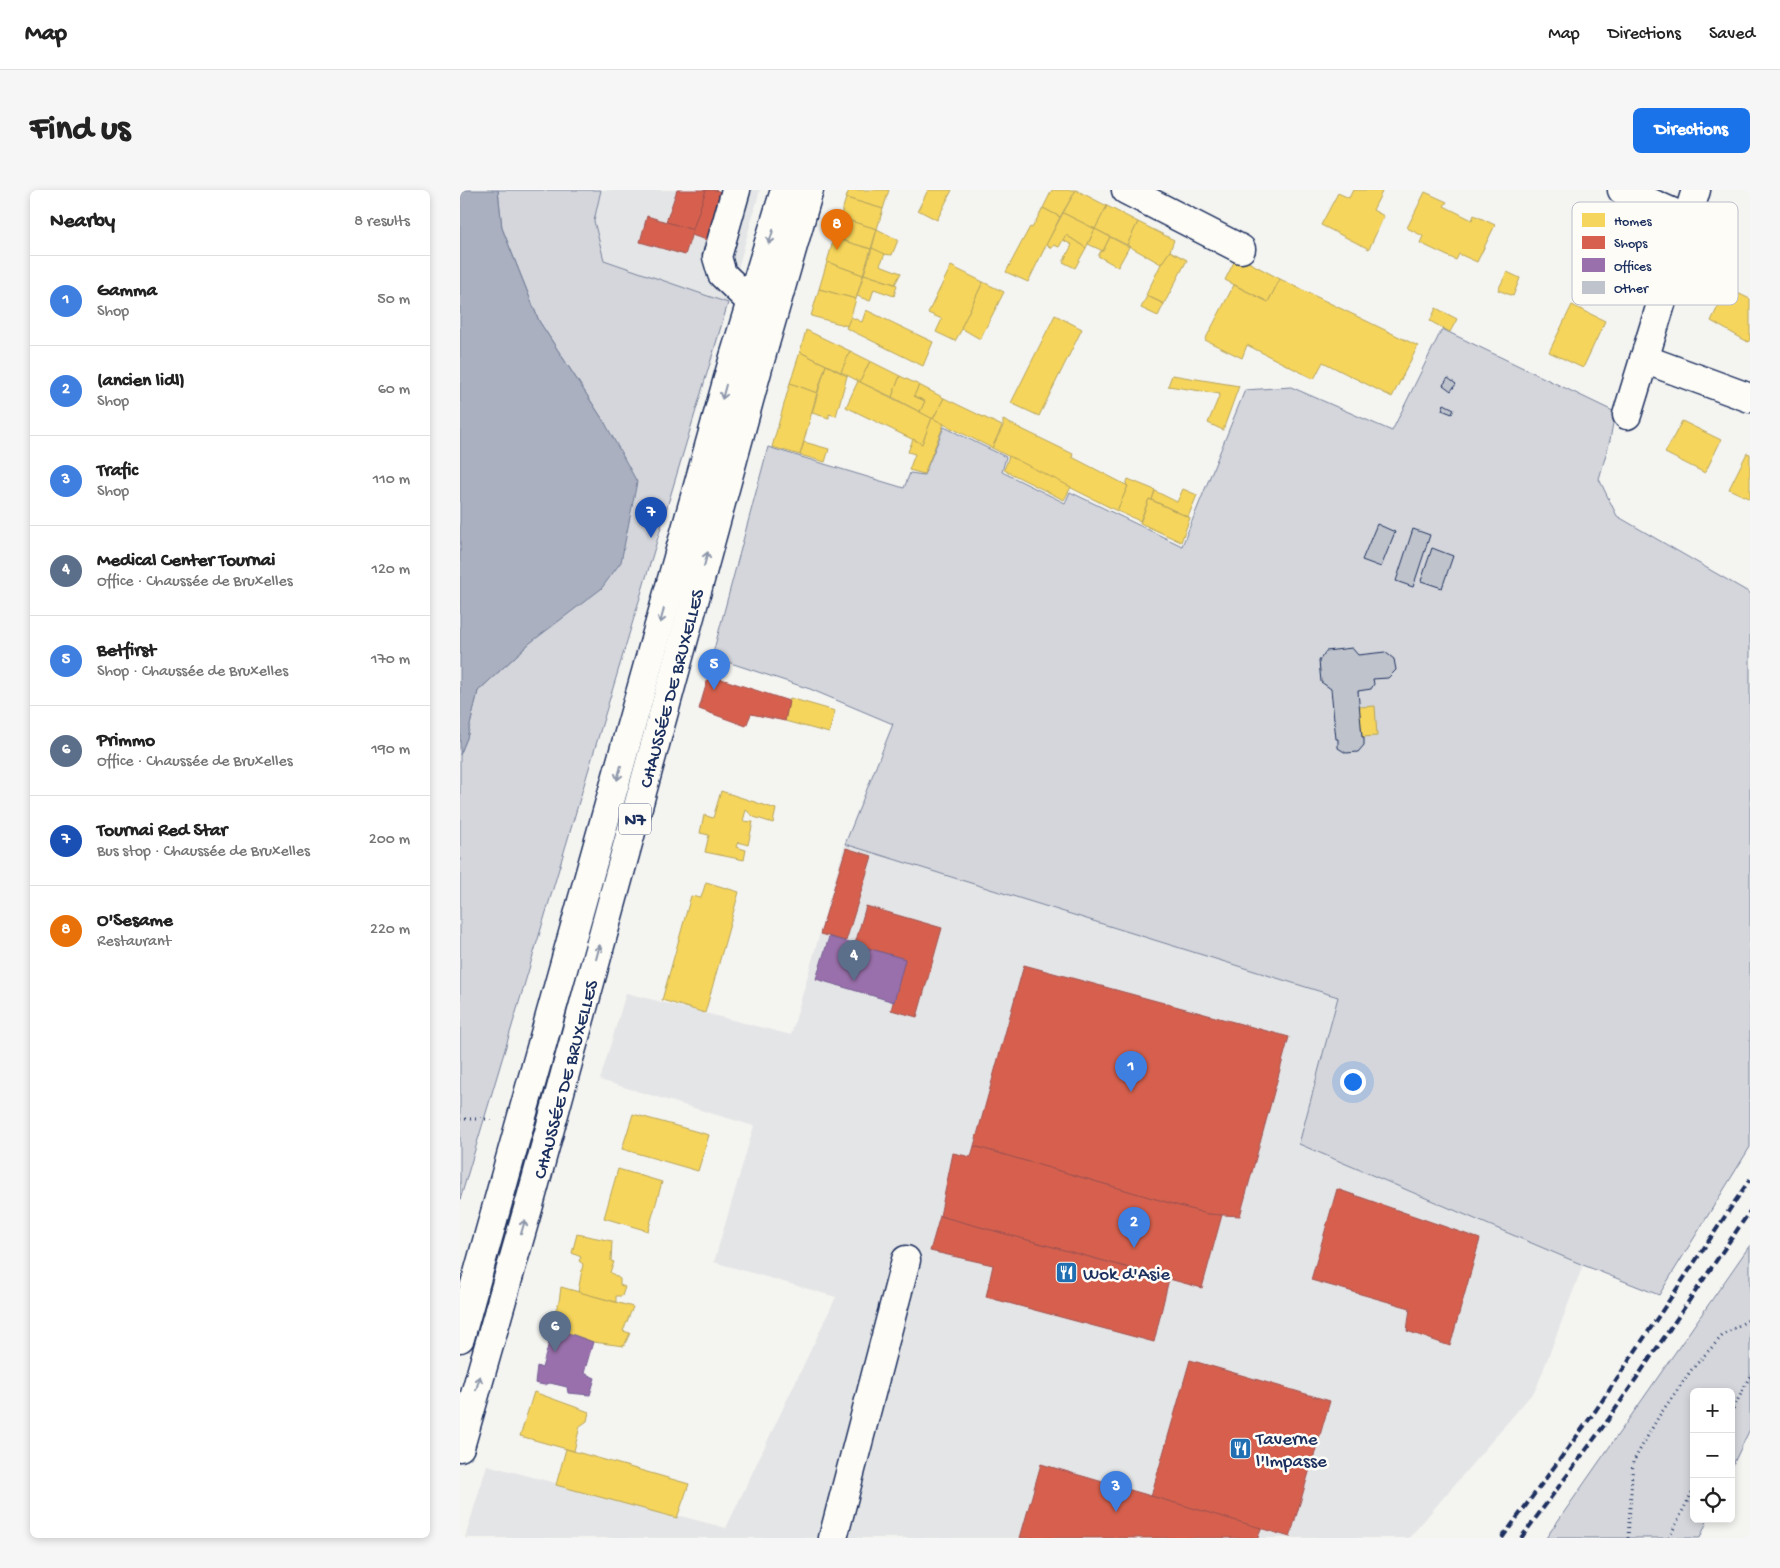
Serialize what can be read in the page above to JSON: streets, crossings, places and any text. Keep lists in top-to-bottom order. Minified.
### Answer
{"streets":{"main road":["CHAUSSÉE DE BRUXELLES","N7"]},"places":{"restaurant":["Wok d'Asie","Taverne l'Impasse"]},"legend":["Homes","Shops","Offices","Other"],"page":{"header":"Map","nav":["Map","Directions","Saved"],"buttons":"Directions","title":"Find us","heading":["Nearby","8 results"],"pins":["8","7","5","4","1","2","6","3"],"list":[{"mark":"1","name":"Gamma","note":"Shop","value":"50 m"},{"mark":"2","name":"(ancien lidl)","note":"Shop","value":"60 m"},{"mark":"3","name":"Trafic","note":"Shop","value":"110 m"},{"mark":"4","name":"Medical Center Tournai","note":"Office · Chaussée de Bruxelles","value":"120 m"},{"mark":"5","name":"Betfirst","note":"Shop · Chaussée de Bruxelles","value":"170 m"},{"mark":"6","name":"Primmo","note":"Office · Chaussée de Bruxelles","value":"190 m"},{"mark":"7","name":"Tournai Red Star","note":"Bus stop · Chaussée de Bruxelles","value":"200 m"},{"mark":"8","name":"O'Sesame","note":"Restaurant","value":"220 m"}],"map_buttons":["+","−"]}}
